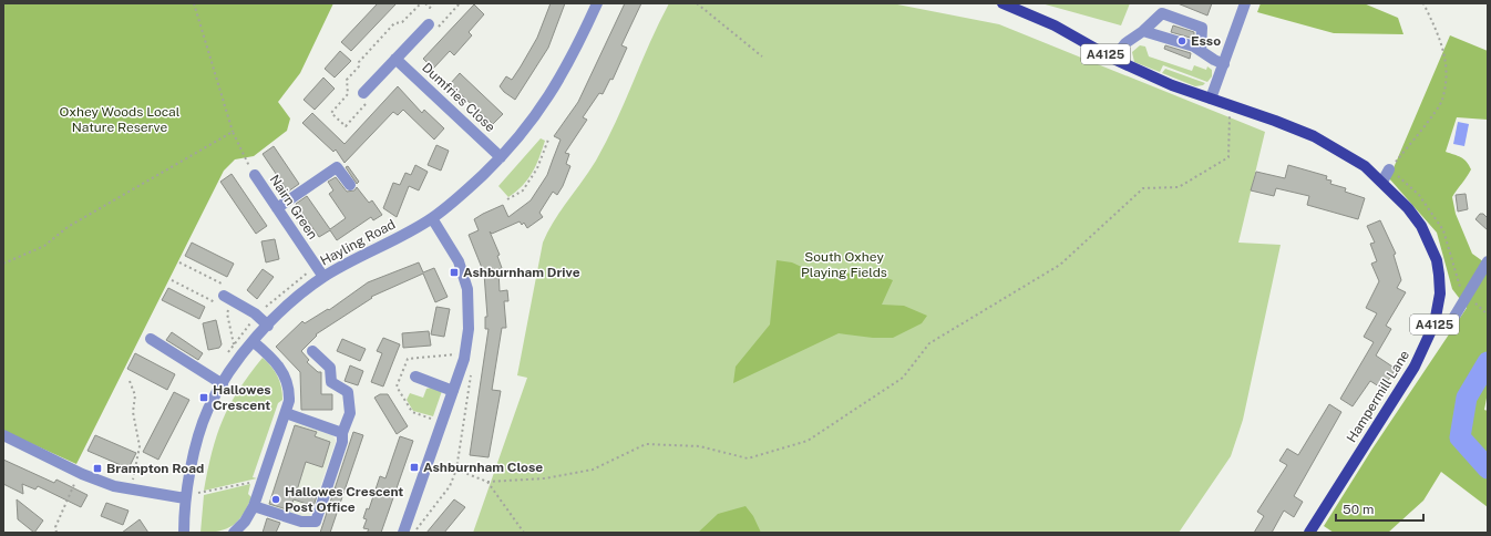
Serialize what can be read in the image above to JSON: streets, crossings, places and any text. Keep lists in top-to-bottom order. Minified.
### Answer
{"streets":{"main road":["A4125","Hampermill Lane"],"street":["Dumfries Close","Nairn Green","Hayling Road"]},"crossings":[["A4125","Hampermill Lane"],["Dumfries Close","Hayling Road"],["Nairn Green","Hayling Road"]],"parks":["Oxhey Woods Local Nature Reserve","South Oxhey Playing Fields"],"places":{"other":["Esso","Hallowes Crescent Post Office"],"transit":["Ashburnham Drive","Hallowes Crescent","Ashburnham Close","Brampton Road"]},"scale_bar":"50 m"}
